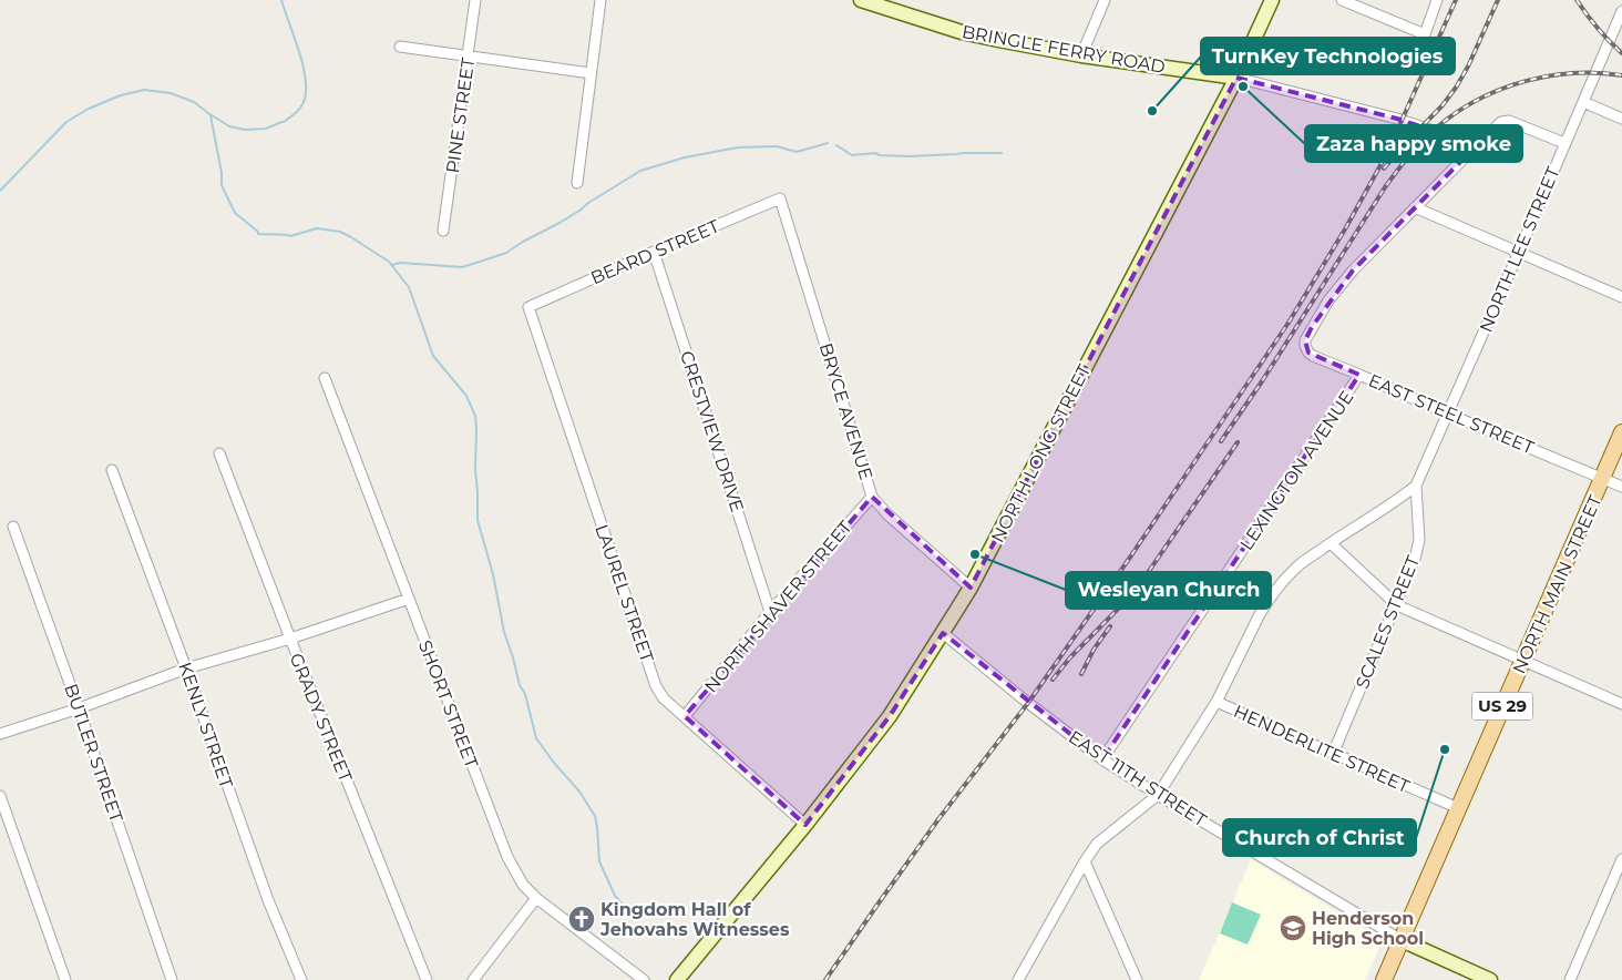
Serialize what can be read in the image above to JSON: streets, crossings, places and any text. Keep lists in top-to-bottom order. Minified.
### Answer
{"streets":{"main road":["NORTH MAIN STREET","US 29"],"street":["BRINGLE FERRY ROAD","PINE STREET","NORTH LEE STREET","BEARD STREET","BRYCE AVENUE","EAST STEEL STREET","CRESTVIEW DRIVE","NORTH LONG STREET","LEXINGTON AVENUE","LAUREL STREET","NORTH SHAVER STREET","SCALES STREET","SHORT STREET","GRADY STREET","KENLY STREET","HENDERLITE STREET","BUTLER STREET","EAST 11TH STREET"]},"crossings":[["BRINGLE FERRY ROAD","NORTH LONG STREET"],["NORTH LEE STREET","EAST STEEL STREET"],["NORTH LEE STREET","SCALES STREET"],["BEARD STREET","BRYCE AVENUE"],["BEARD STREET","CRESTVIEW DRIVE"],["BEARD STREET","LAUREL STREET"],["BRYCE AVENUE","NORTH LONG STREET"],["BRYCE AVENUE","NORTH SHAVER STREET"],["EAST STEEL STREET","LEXINGTON AVENUE"],["EAST STEEL STREET","NORTH MAIN STREET"],["CRESTVIEW DRIVE","NORTH SHAVER STREET"],["NORTH LONG STREET","LAUREL STREET"],["NORTH LONG STREET","EAST 11TH STREET"],["LEXINGTON AVENUE","EAST 11TH STREET"],["NORTH MAIN STREET","HENDERLITE STREET"],["NORTH MAIN STREET","EAST 11TH STREET"],["LAUREL STREET","NORTH SHAVER STREET"],["SCALES STREET","HENDERLITE STREET"]],"places":{"other":["Zaza happy smoke","TurnKey Technologies","Wesleyan Church","Church of Christ"],"church":["Kingdom Hall of Jehovahs Witnesses"],"school or university":["Henderson High School"]}}
